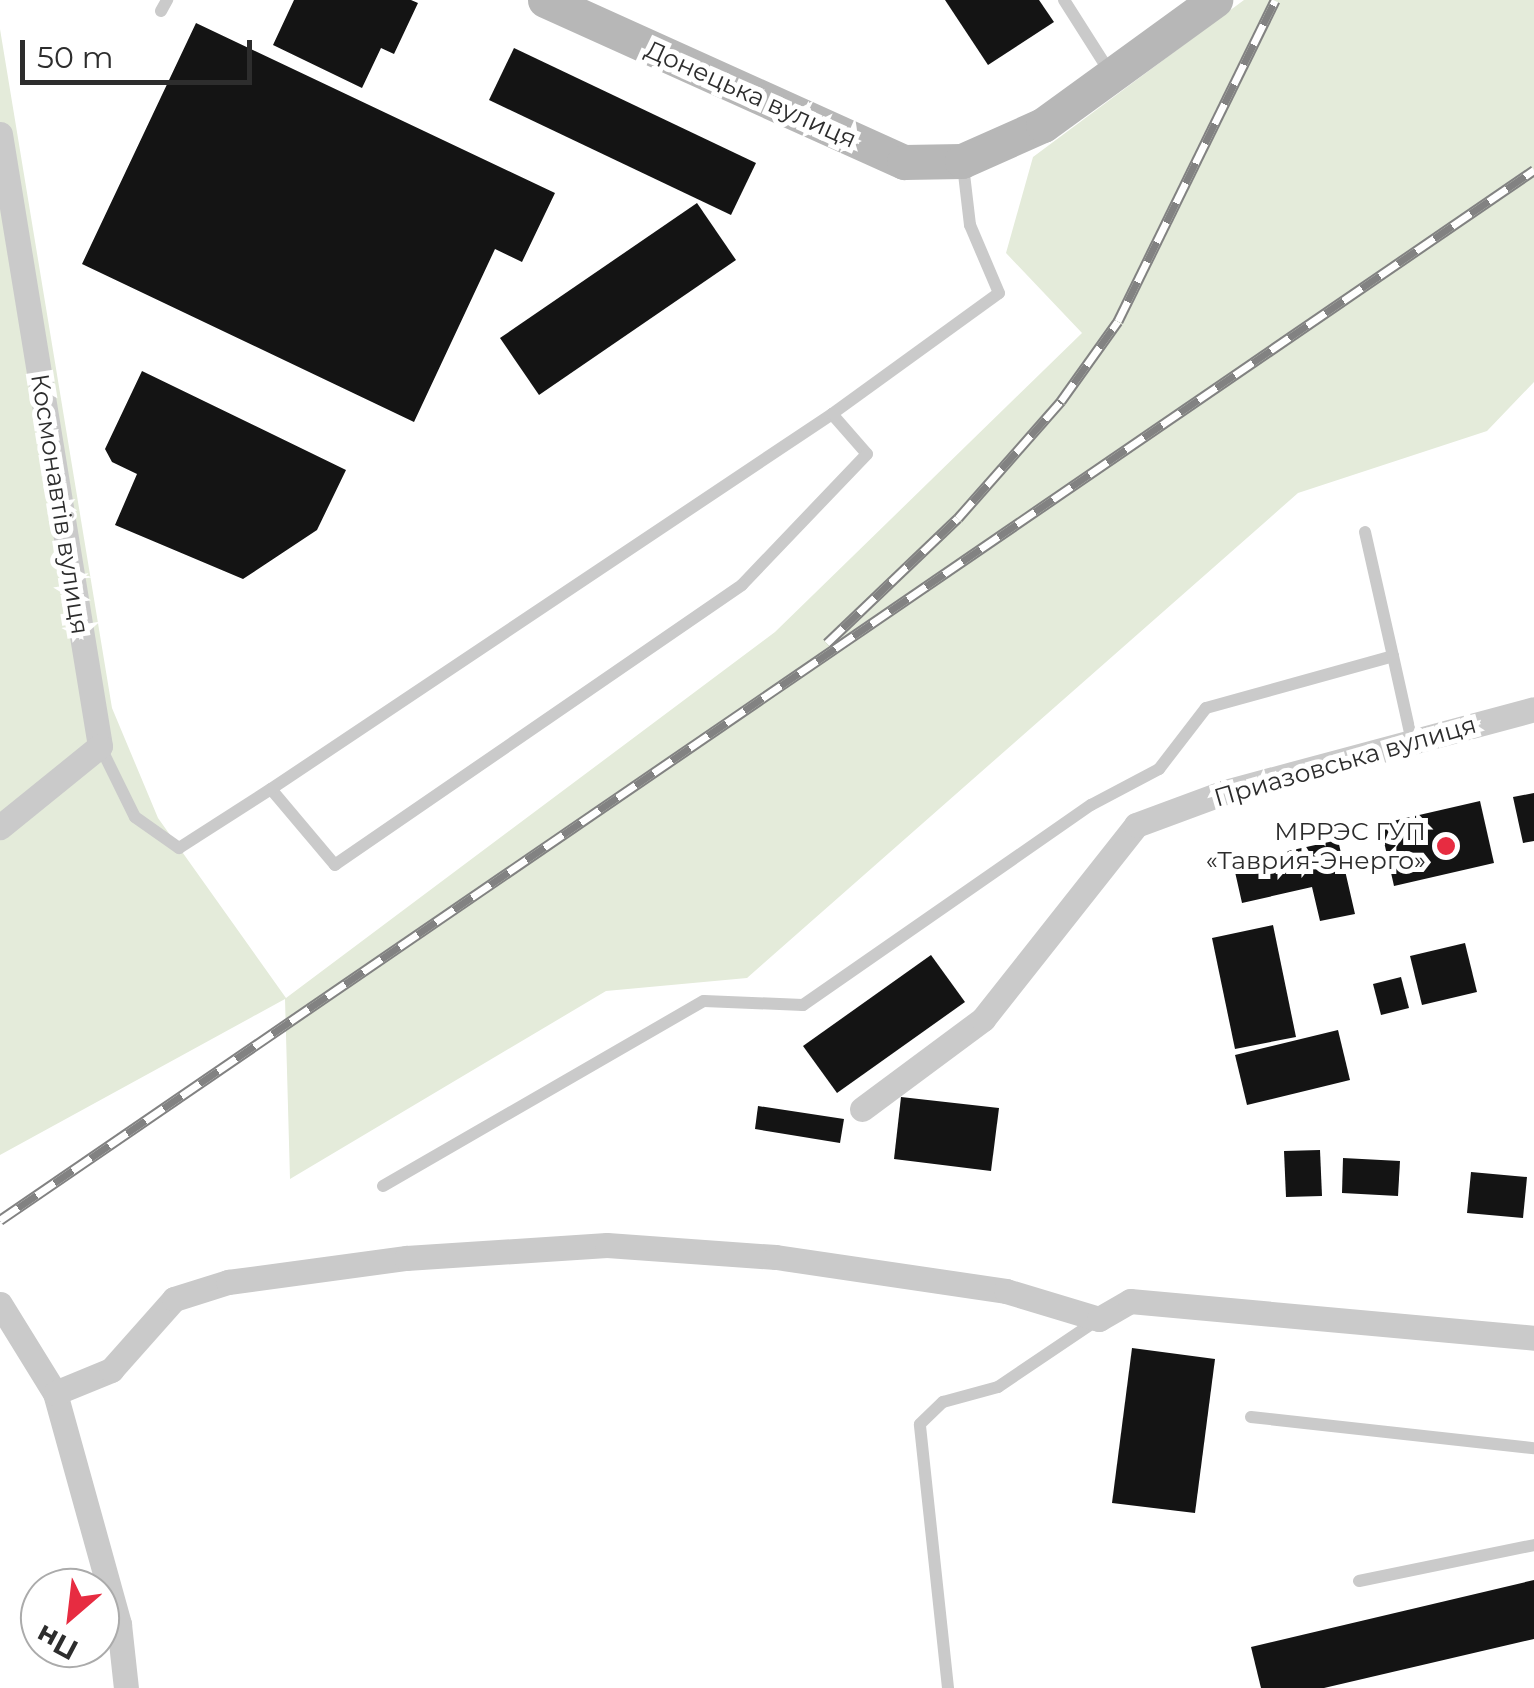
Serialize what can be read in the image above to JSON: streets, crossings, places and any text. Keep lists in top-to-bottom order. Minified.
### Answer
{"streets":{"street":["Донецька вулиця","Космонавтів вулиця","Приазовська вулиця"]},"places":["МРРЭС ГУП «Таврия-Энерго»"],"scale_bar":"50 m","north":"bottom left"}
